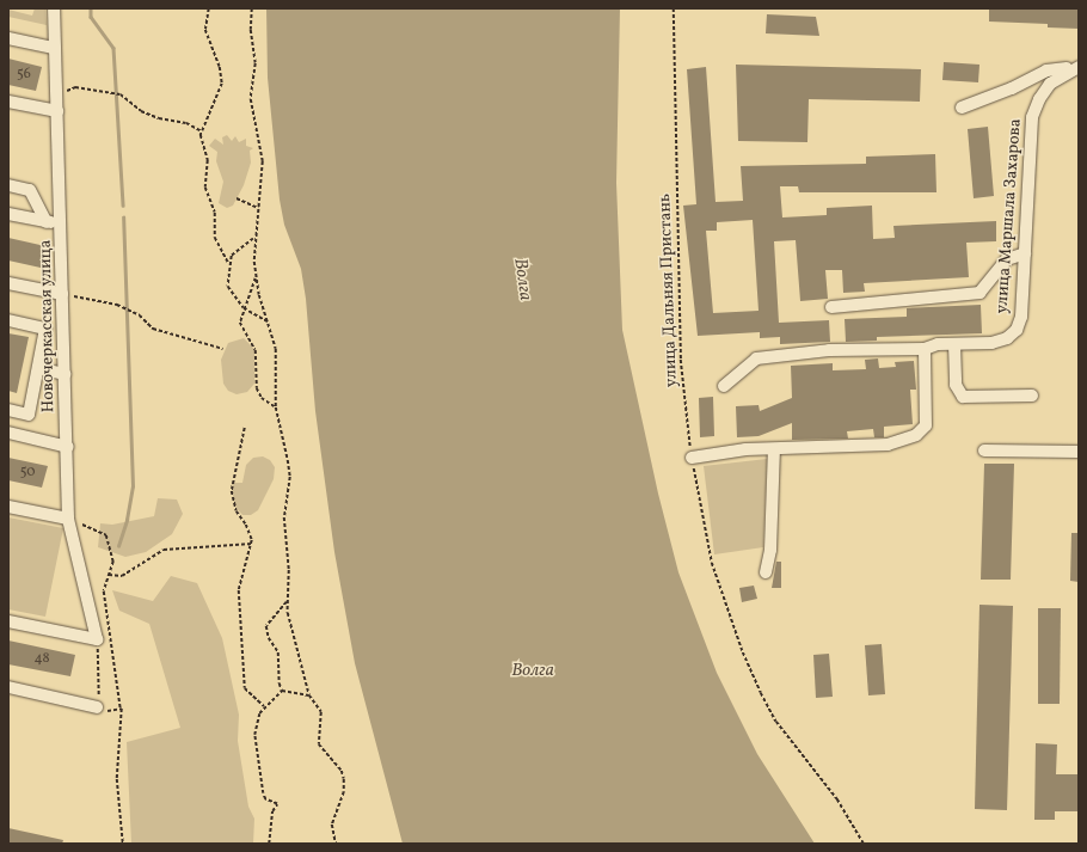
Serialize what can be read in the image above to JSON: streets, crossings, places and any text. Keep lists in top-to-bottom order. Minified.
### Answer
{"streets":{"street":["улица Маршала Захарова","Новочеркасская улица"],"path":["улица Дальняя Пристань"]},"water":["Волга"],"house_numbers":["56","50","48"]}
